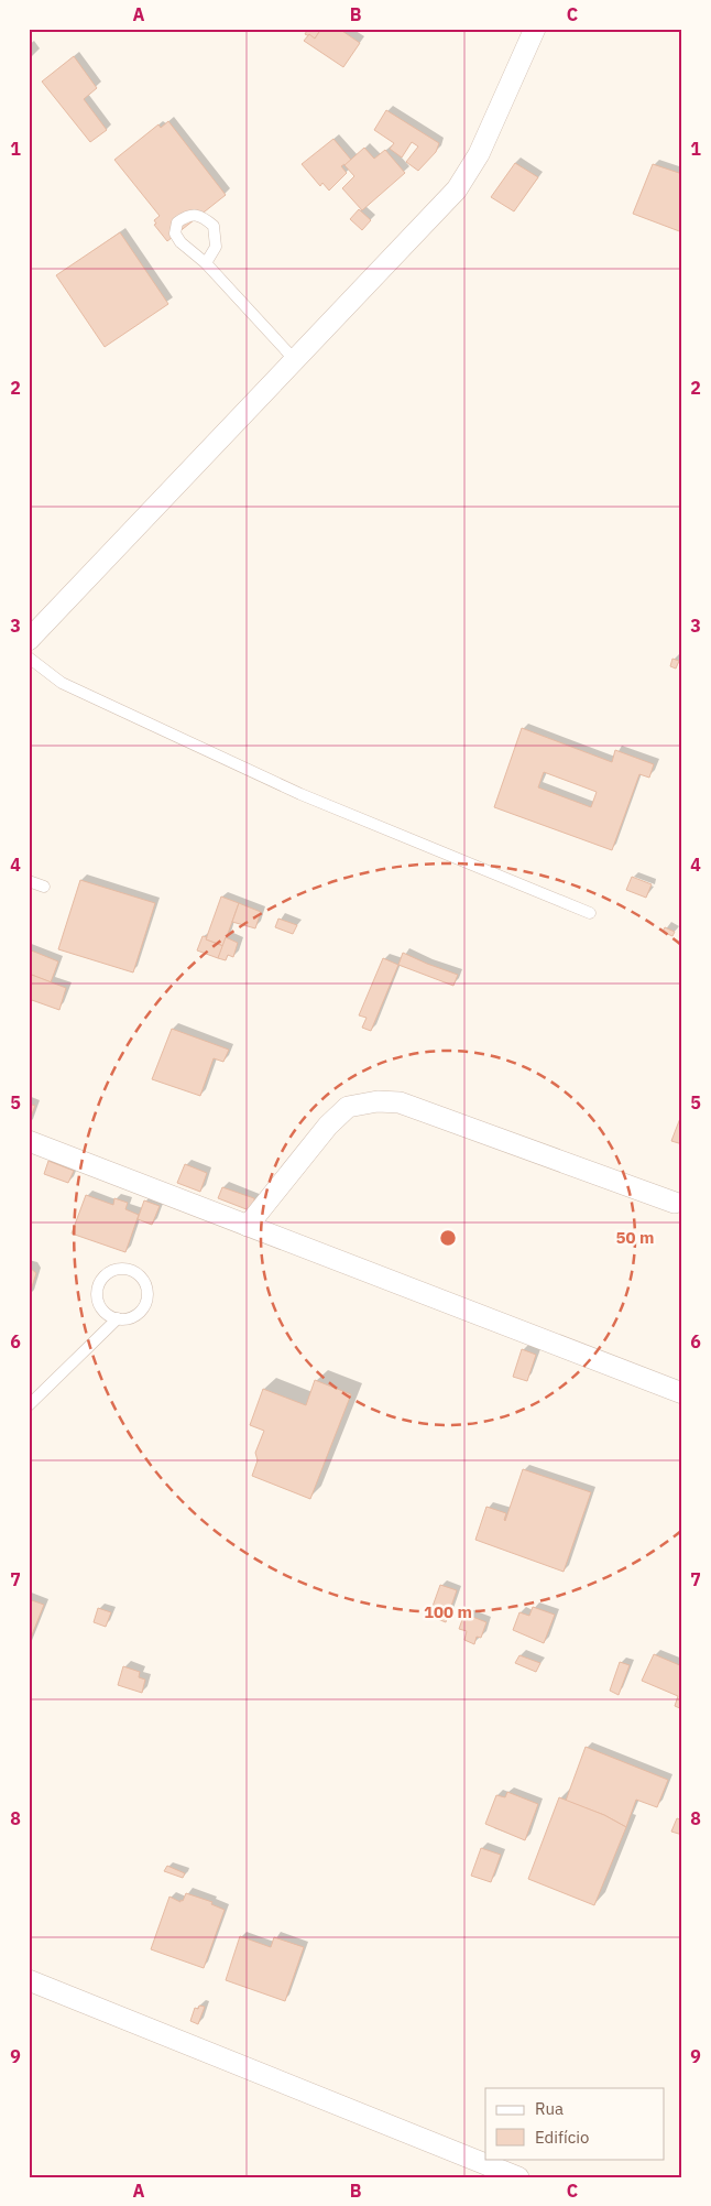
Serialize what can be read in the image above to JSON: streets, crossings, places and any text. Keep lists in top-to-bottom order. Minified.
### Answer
{"legend":["Rua","Edifício"],"grid":{"columns":["A","B","C"],"rows":["1","2","3","4","5","6","7","8","9"]},"rings":["50 m","100 m"]}
